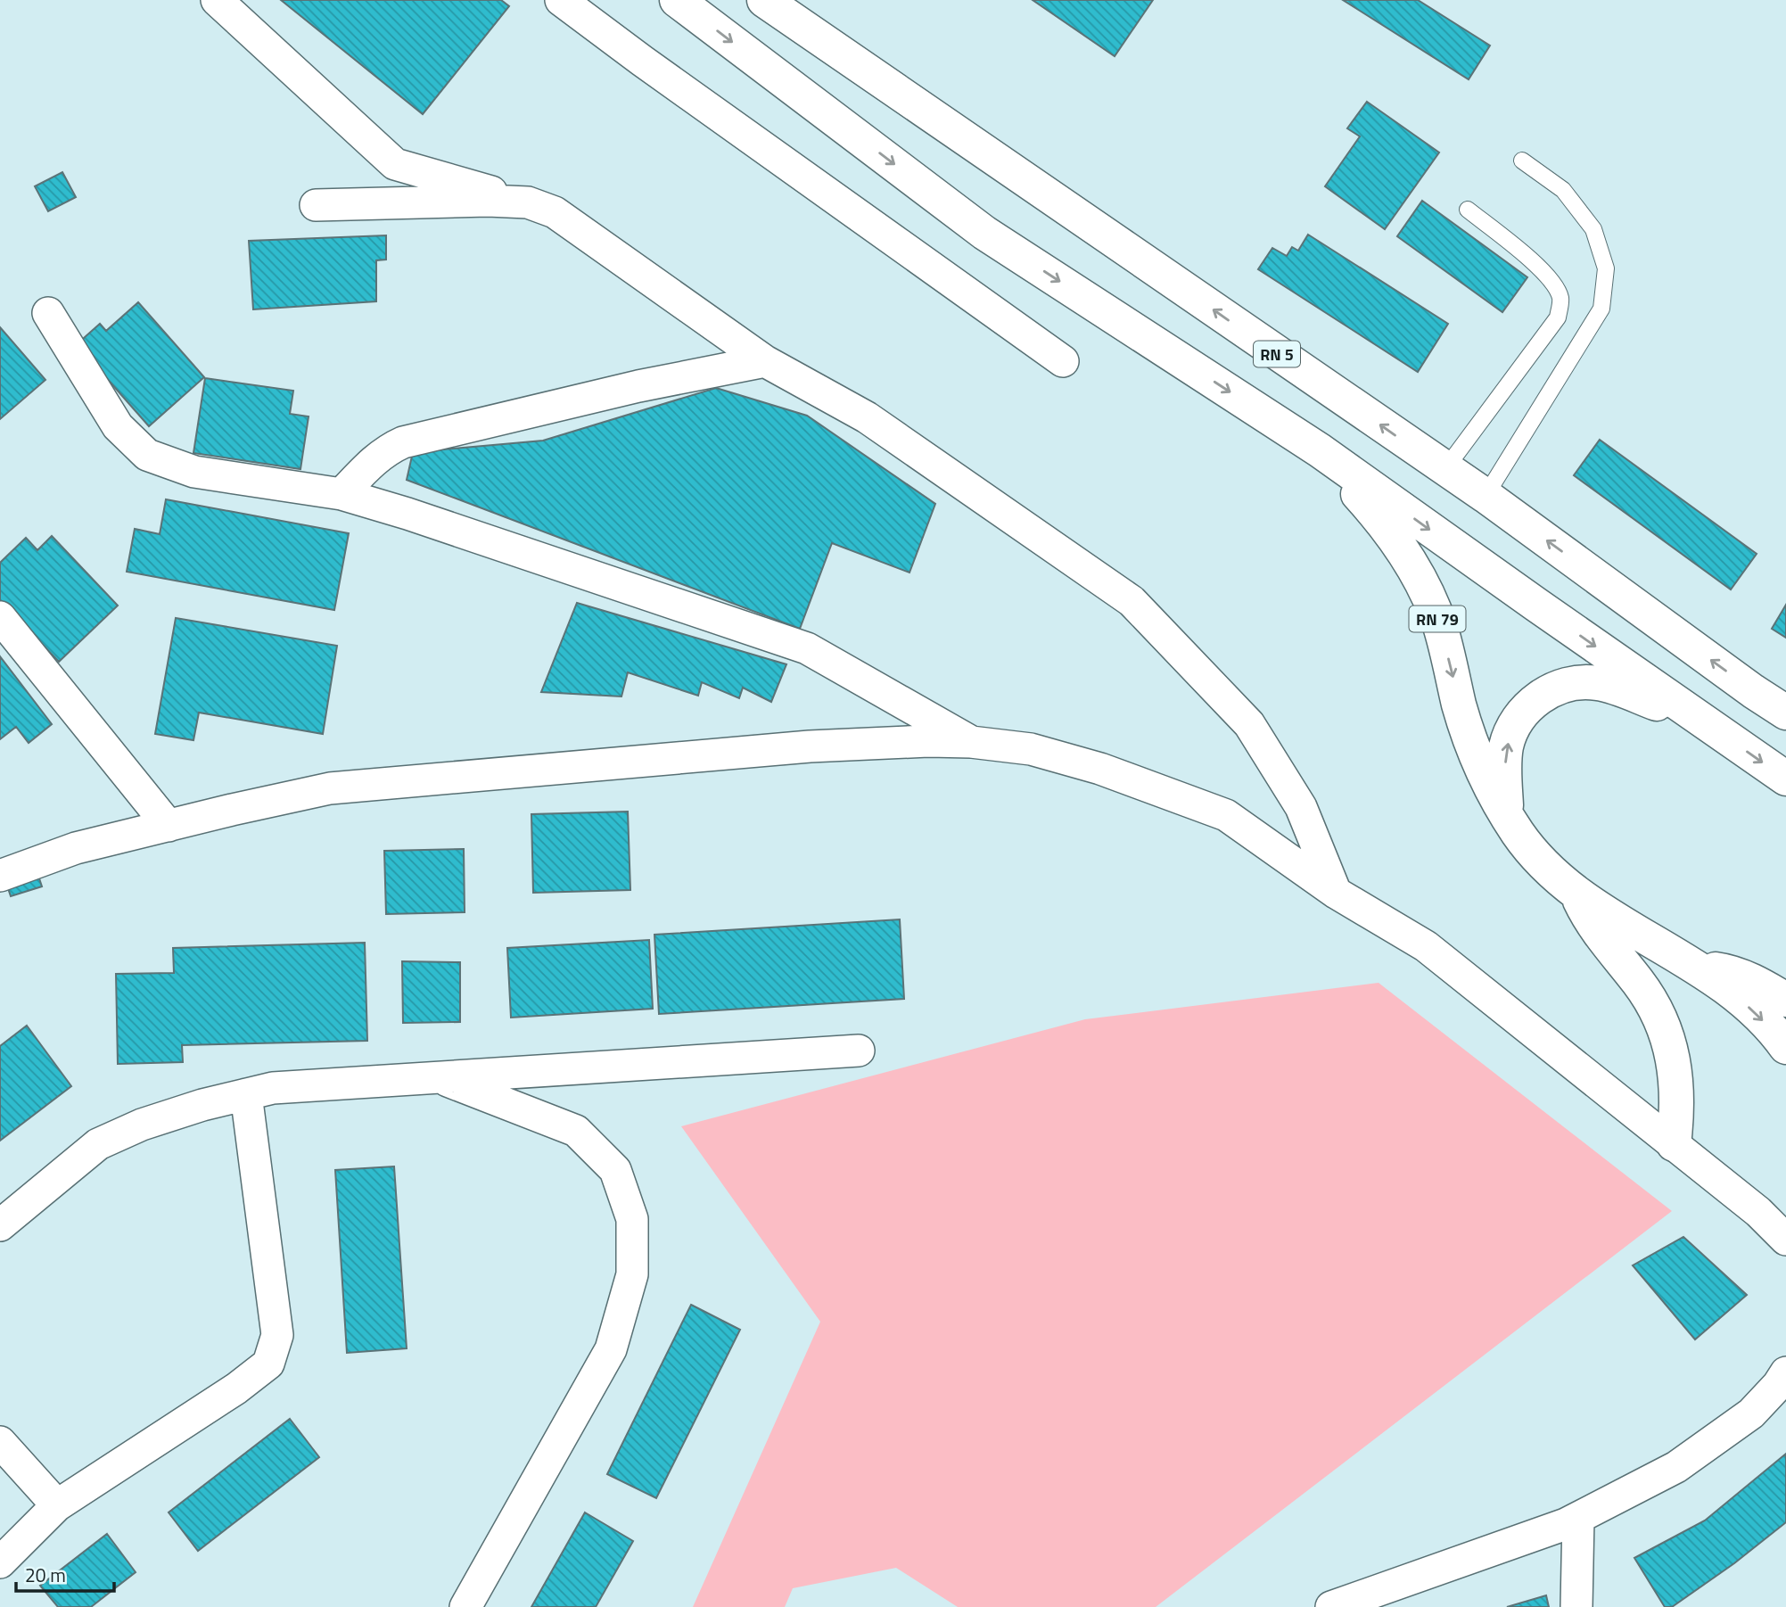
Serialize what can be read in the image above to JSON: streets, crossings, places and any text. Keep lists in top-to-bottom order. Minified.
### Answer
{"streets":{"highway":["RN 5","RN 79"]},"scale_bar":"20 m"}
